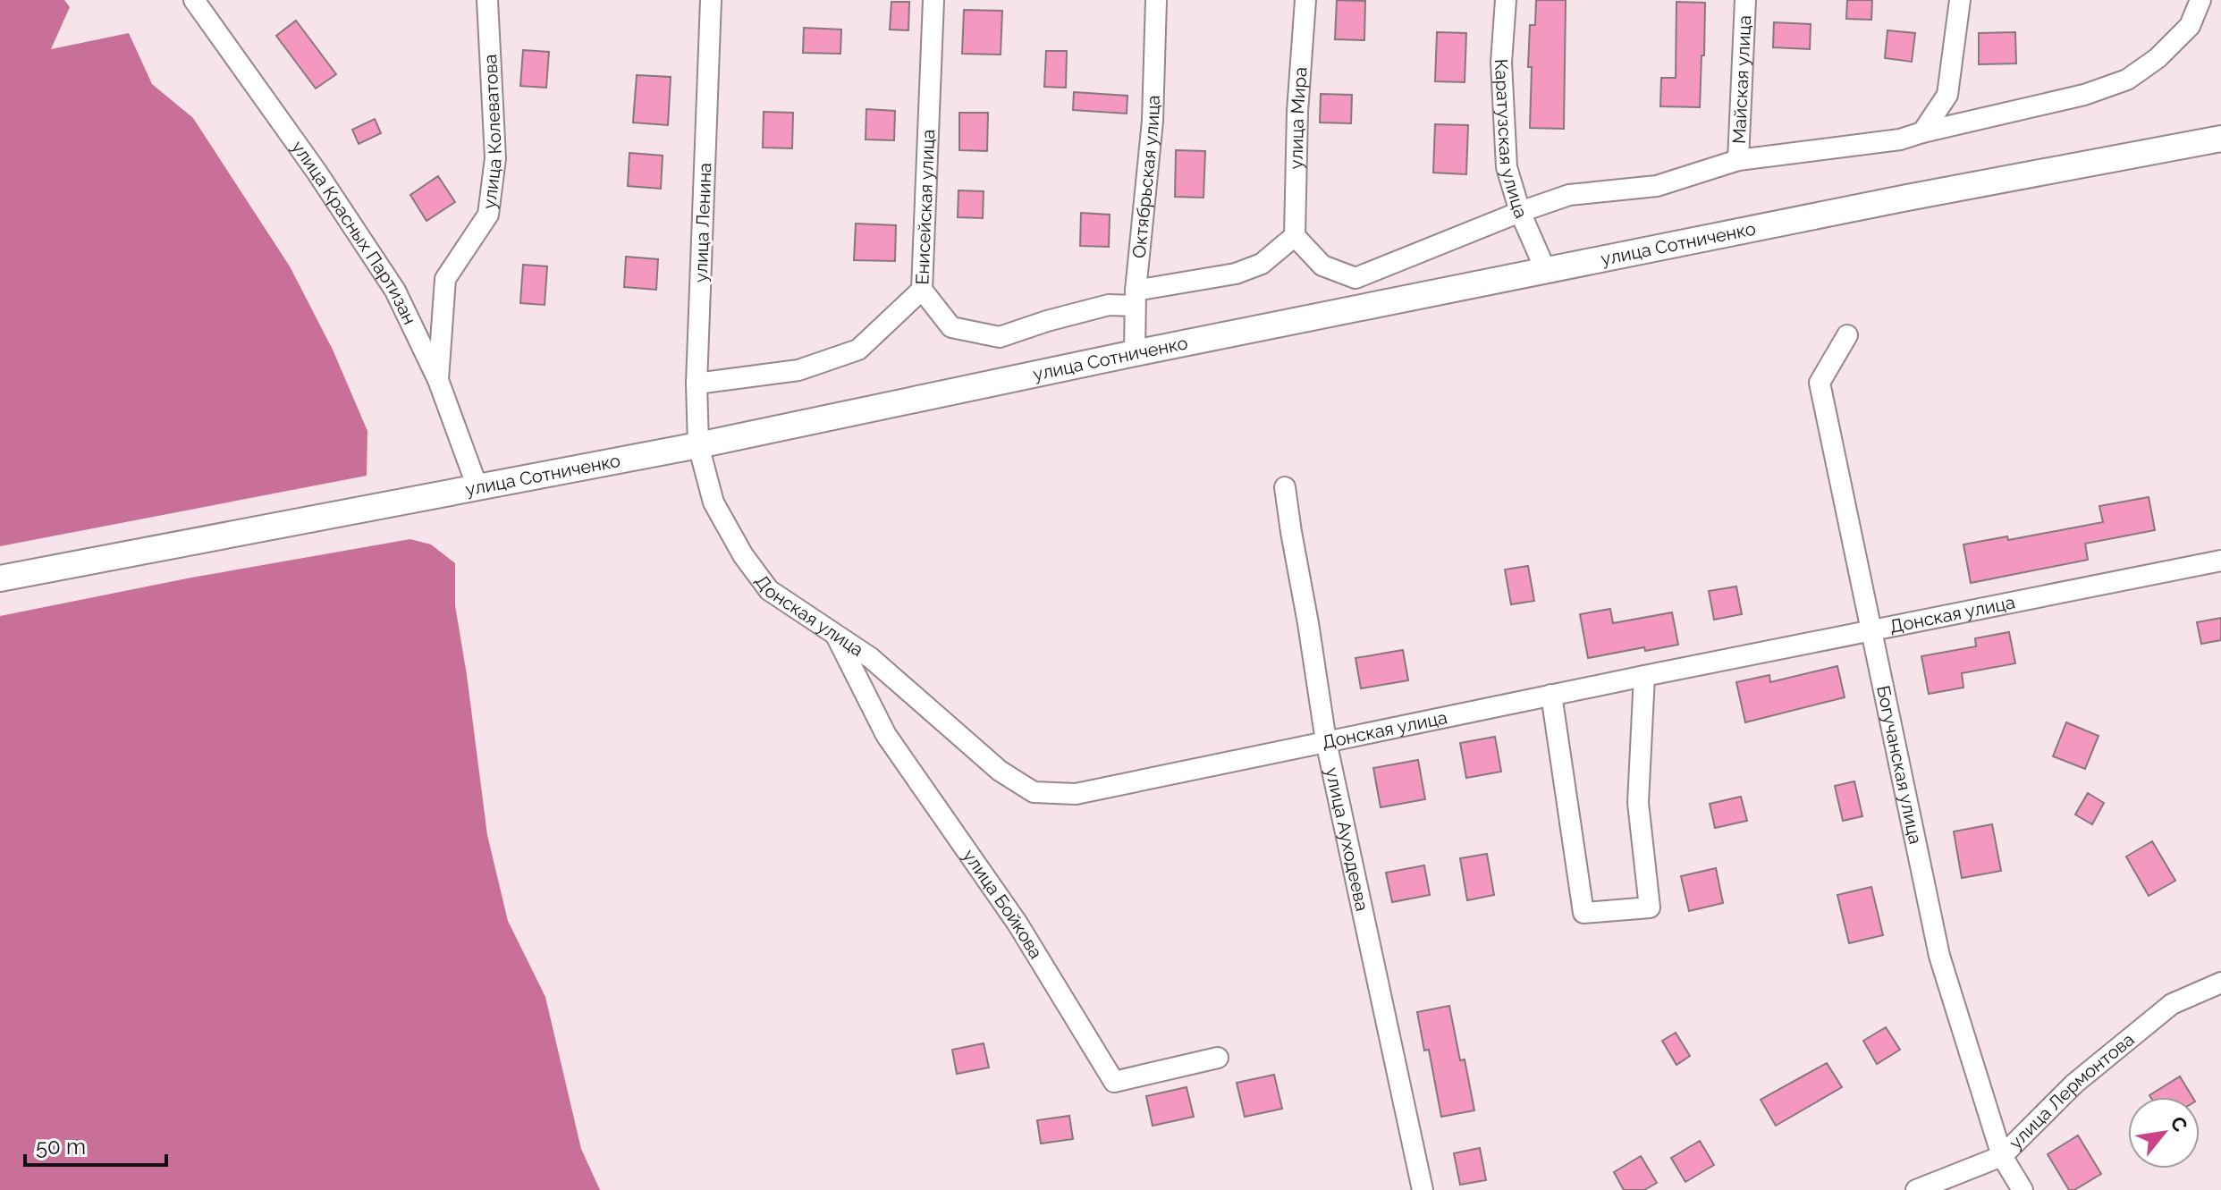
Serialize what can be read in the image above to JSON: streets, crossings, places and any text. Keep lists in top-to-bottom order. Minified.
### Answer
{"streets":{"main road":["улица Сотниченко"],"street":["Майская улица","улица Мира","улица Колеватова","Каратузская улица","Октябрьская улица","Енисейская улица","улица Ленина","улица Красных Партизан","Донская улица","Богучанская улица","улица Ауходеева","улица Бойкова","улица Лермонтова"]},"crossings":[["улица Колеватова","улица Красных Партизан"],["Каратузская улица","улица Сотниченко"],["Октябрьская улица","улица Сотниченко"],["Енисейская улица","улица Ленина"],["улица Ленина","улица Сотниченко"],["улица Ленина","Донская улица"],["улица Красных Партизан","улица Сотниченко"],["улица Сотниченко","Донская улица"],["Донская улица","Богучанская улица"],["Донская улица","улица Ауходеева"],["Донская улица","улица Бойкова"],["Богучанская улица","улица Лермонтова"]],"scale_bar":"50 m","north":"top right"}
